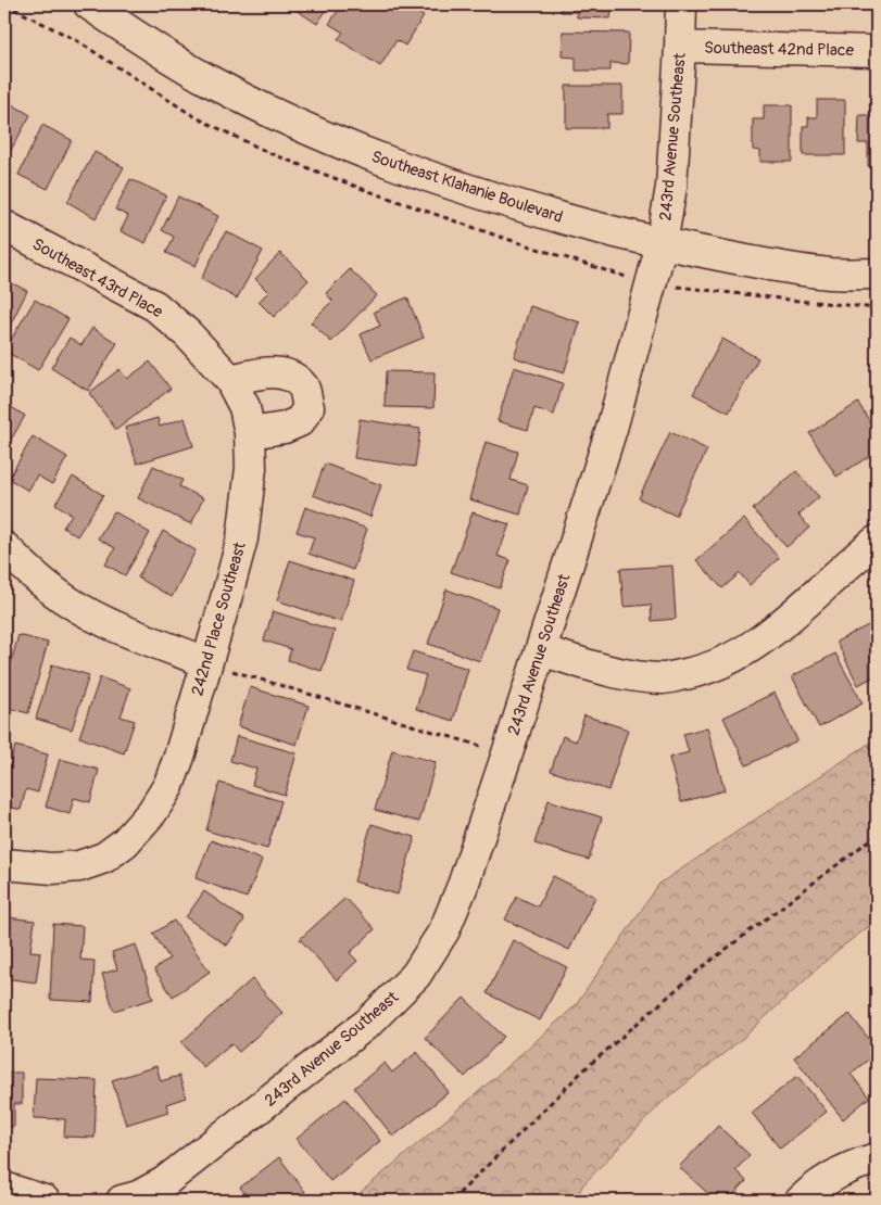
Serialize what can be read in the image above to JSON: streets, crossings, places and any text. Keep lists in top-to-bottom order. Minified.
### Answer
{"streets":{"street":["Southeast 42nd Place","243rd Avenue Southeast","Southeast Klahanie Boulevard","Southeast 43rd Place","242nd Place Southeast"]},"crossings":[["Southeast 42nd Place","243rd Avenue Southeast"],["243rd Avenue Southeast","Southeast Klahanie Boulevard"],["Southeast 43rd Place","242nd Place Southeast"]]}
